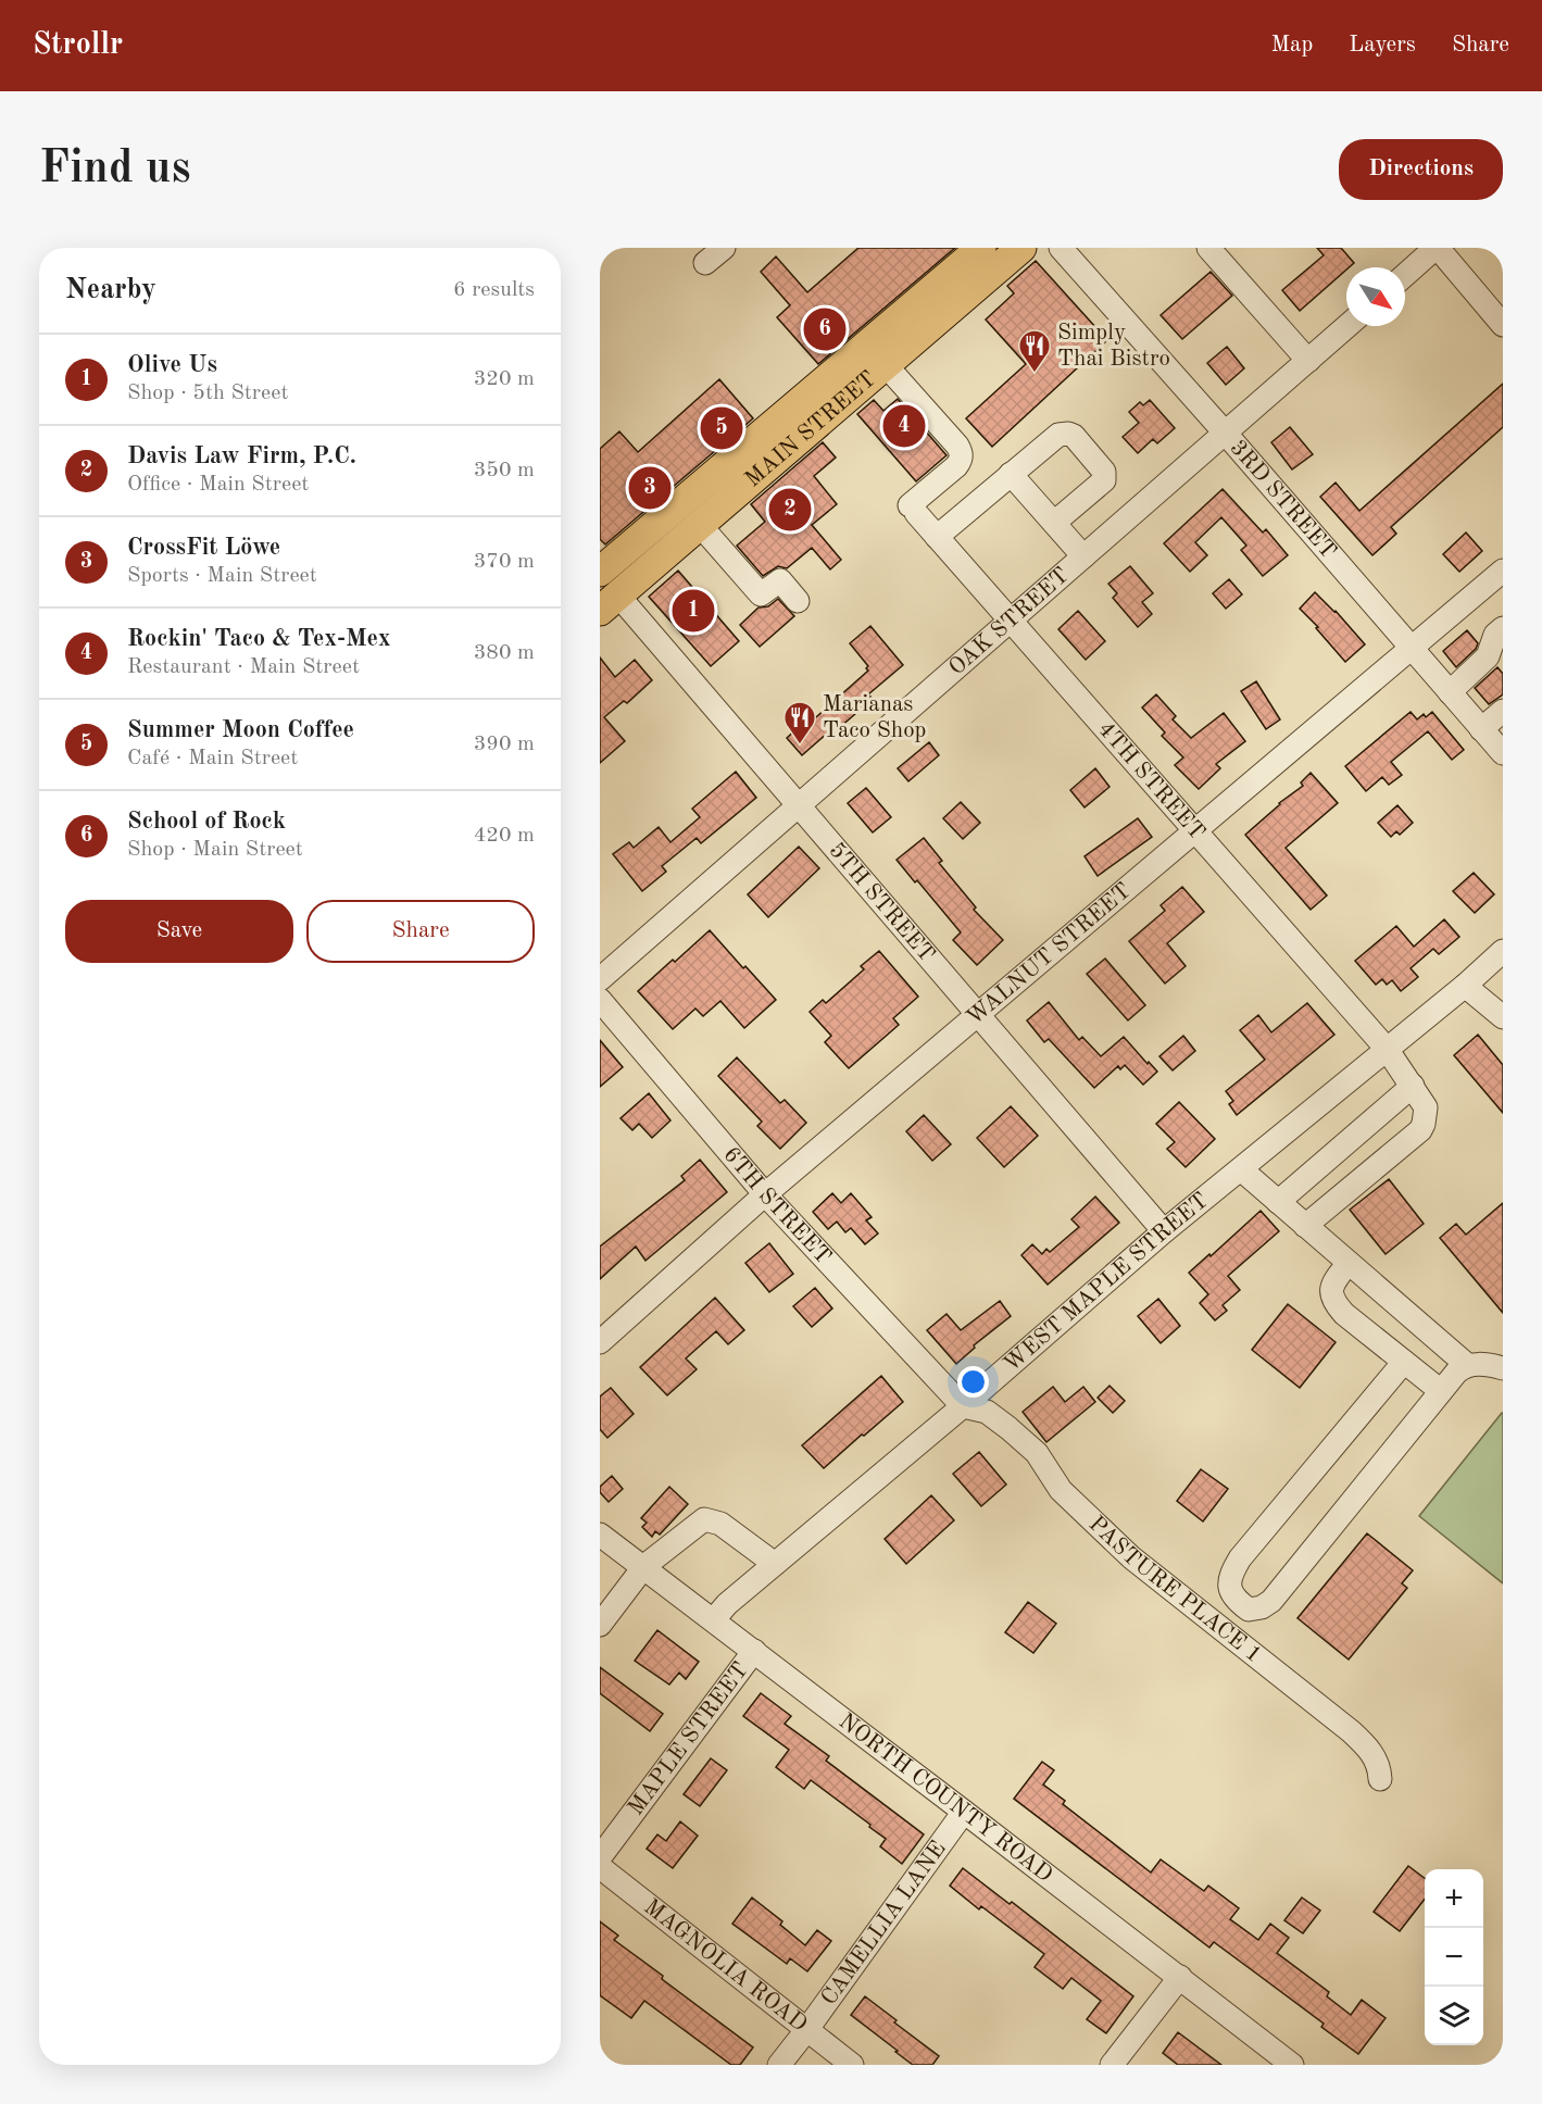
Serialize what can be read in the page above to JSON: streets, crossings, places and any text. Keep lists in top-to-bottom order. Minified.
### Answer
{"streets":{"main road":["MAIN STREET"],"street":["3RD STREET","OAK STREET","4TH STREET","5TH STREET","WALNUT STREET","6TH STREET","WEST MAPLE STREET","PASTURE PLACE 1","MAPLE STREET","NORTH COUNTY ROAD","CAMELLIA LANE","MAGNOLIA ROAD"]},"crossings":[["MAIN STREET","4TH STREET"],["MAIN STREET","5TH STREET"],["3RD STREET","OAK STREET"],["3RD STREET","WALNUT STREET"],["OAK STREET","4TH STREET"],["OAK STREET","5TH STREET"],["4TH STREET","WALNUT STREET"],["4TH STREET","WEST MAPLE STREET"],["5TH STREET","WALNUT STREET"],["5TH STREET","WEST MAPLE STREET"],["WALNUT STREET","6TH STREET"],["6TH STREET","WEST MAPLE STREET"],["6TH STREET","PASTURE PLACE 1"],["WEST MAPLE STREET","PASTURE PLACE 1"],["WEST MAPLE STREET","NORTH COUNTY ROAD"],["MAPLE STREET","NORTH COUNTY ROAD"],["NORTH COUNTY ROAD","CAMELLIA LANE"],["CAMELLIA LANE","MAGNOLIA ROAD"]],"places":{"restaurant":["Simply Thai Bistro","Marianas Taco Shop"]},"north":"bottom right","page":{"header":"Strollr","nav":["Map","Layers","Share"],"buttons":["Directions",["Save","Share"]],"title":"Find us","heading":["Nearby","6 results"],"pins":["6","4","5","3","2","1"],"list":[{"mark":"1","name":"Olive Us","note":"Shop · 5th Street","value":"320 m"},{"mark":"2","name":"Davis Law Firm, P.C.","note":"Office · Main Street","value":"350 m"},{"mark":"3","name":"CrossFit Löwe","note":"Sports · Main Street","value":"370 m"},{"mark":"4","name":"Rockin' Taco & Tex-Mex","note":"Restaurant · Main Street","value":"380 m"},{"mark":"5","name":"Summer Moon Coffee","note":"Café · Main Street","value":"390 m"},{"mark":"6","name":"School of Rock","note":"Shop · Main Street","value":"420 m"}],"map_buttons":["+","−"]}}
